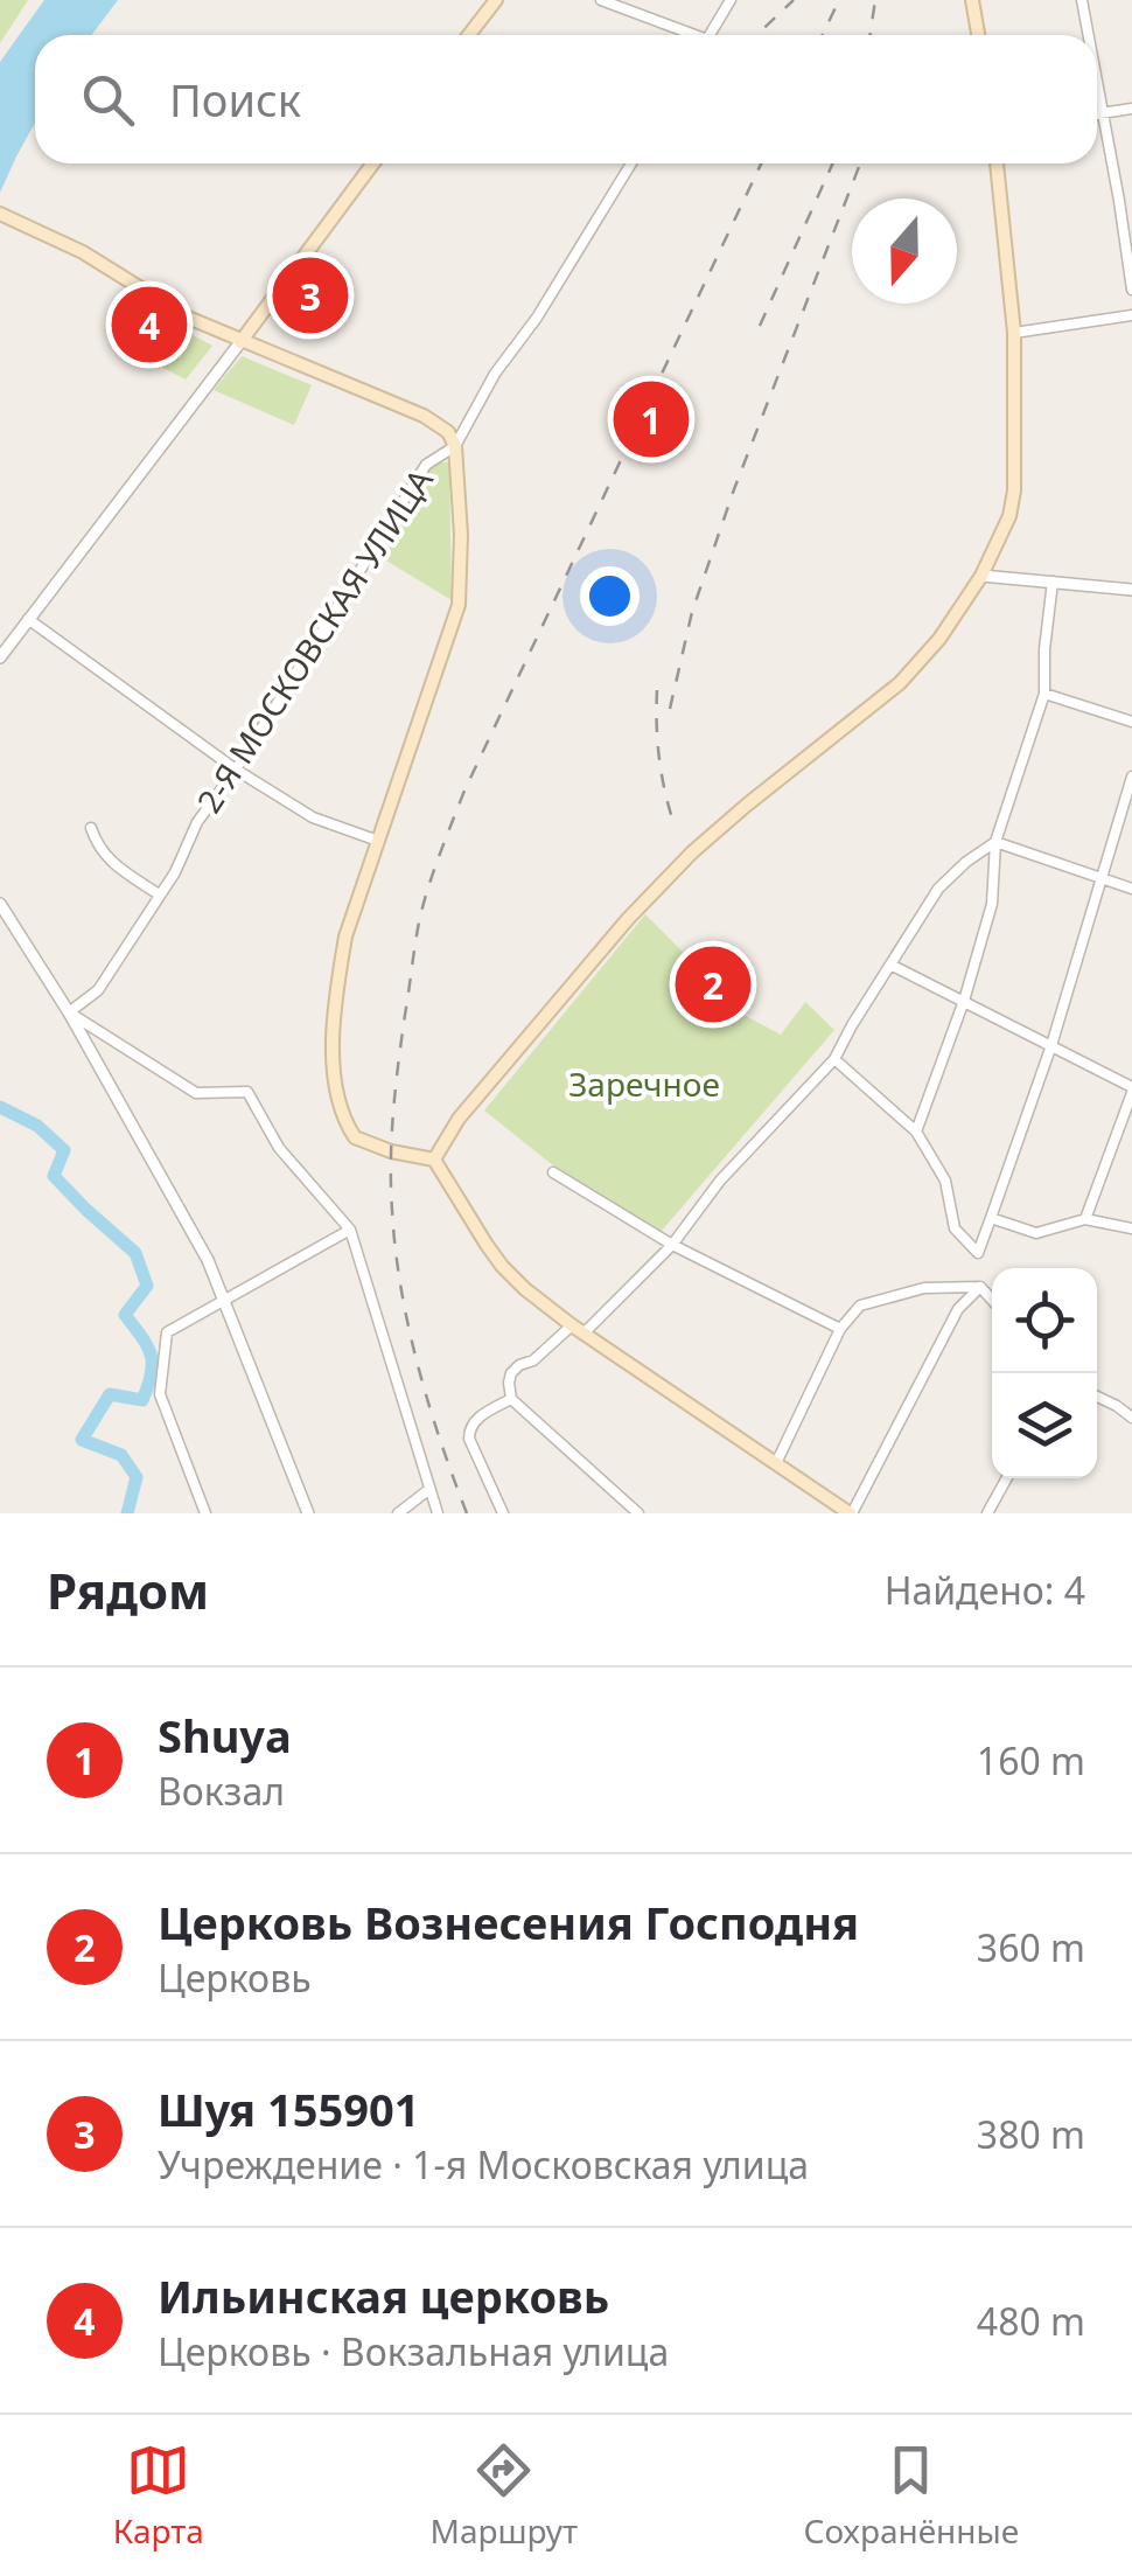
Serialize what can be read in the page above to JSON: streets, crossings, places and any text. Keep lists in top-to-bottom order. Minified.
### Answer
{"streets":{"street":["2-Я МОСКОВСКАЯ УЛИЦА"]},"parks":["Заречное"],"north":"bottom","page":{"search":"Поиск","pins":["3","4","1","2"],"heading":["Рядом","Найдено: 4"],"list":[{"mark":"1","name":"Shuya","note":"Вокзал","value":"160 m"},{"mark":"2","name":"Церковь Вознесения Господня","note":"Церковь","value":"360 m"},{"mark":"3","name":"Шуя 155901","note":"Учреждение · 1-я Московская улица","value":"380 m"},{"mark":"4","name":"Ильинская церковь","note":"Церковь · Вокзальная улица","value":"480 m"}],"nav":["Карта","Маршрут","Сохранённые"]}}
